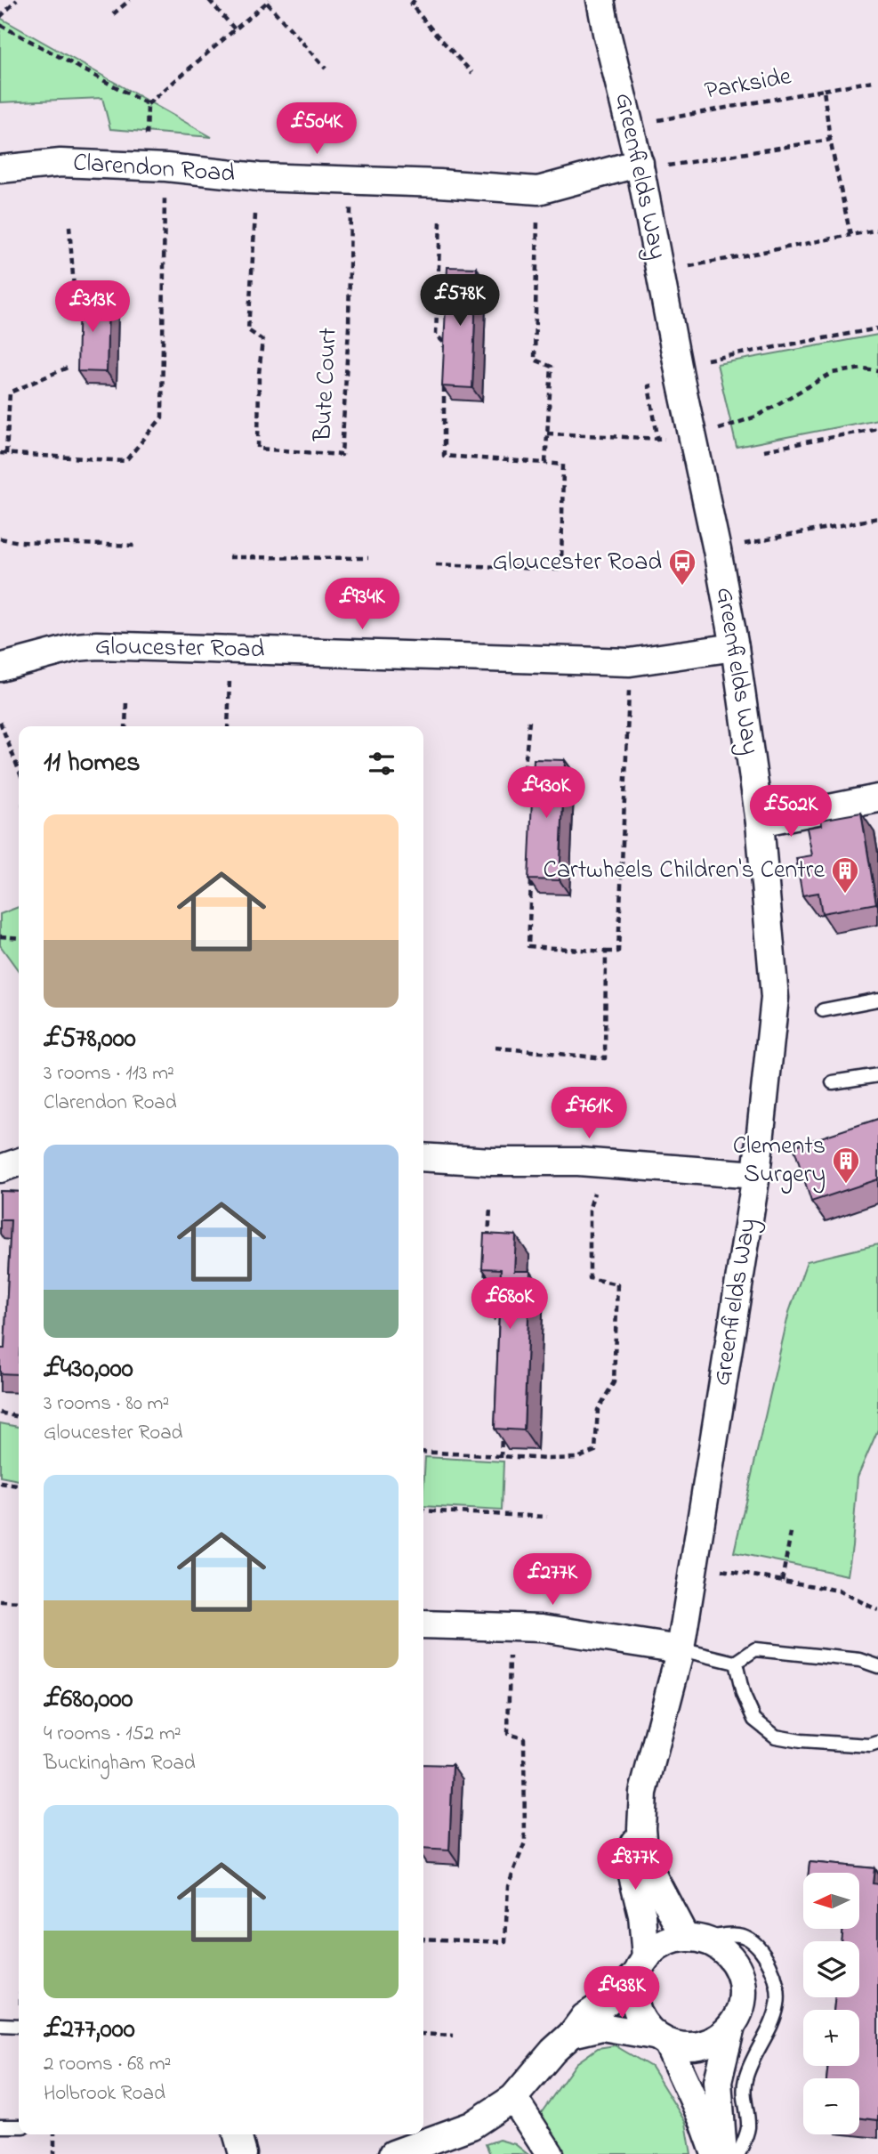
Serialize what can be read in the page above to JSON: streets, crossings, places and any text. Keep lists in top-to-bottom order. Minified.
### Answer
{"streets":{"street":["Clarendon Road","Greenfields Way","Gloucester Road"],"path":["Parkside","Bute Court"]},"crossings":[["Parkside","Greenfields Way"],["Clarendon Road","Greenfields Way"],["Clarendon Road","Bute Court"],["Greenfields Way","Gloucester Road"]],"places":{"bus stop":["Gloucester Road"],"building":["Cartwheels Children's Centre","Clements Surgery"]},"north":"left","page":{"price":["£504K","£578K","£313K","£934K","£430K","£502K","£761K","£680K","£277K","£877K","£438K"],"heading":"11 homes","list":[{"name":"£578,000","note":"3 rooms · 113 m² · Clarendon Road"},{"name":"£430,000","note":"3 rooms · 80 m² · Gloucester Road"},{"name":"£680,000","note":"4 rooms · 152 m² · Buckingham Road"},{"name":"£277,000","note":"2 rooms · 68 m² · Holbrook Road"}],"map_buttons":["+","−"]}}
